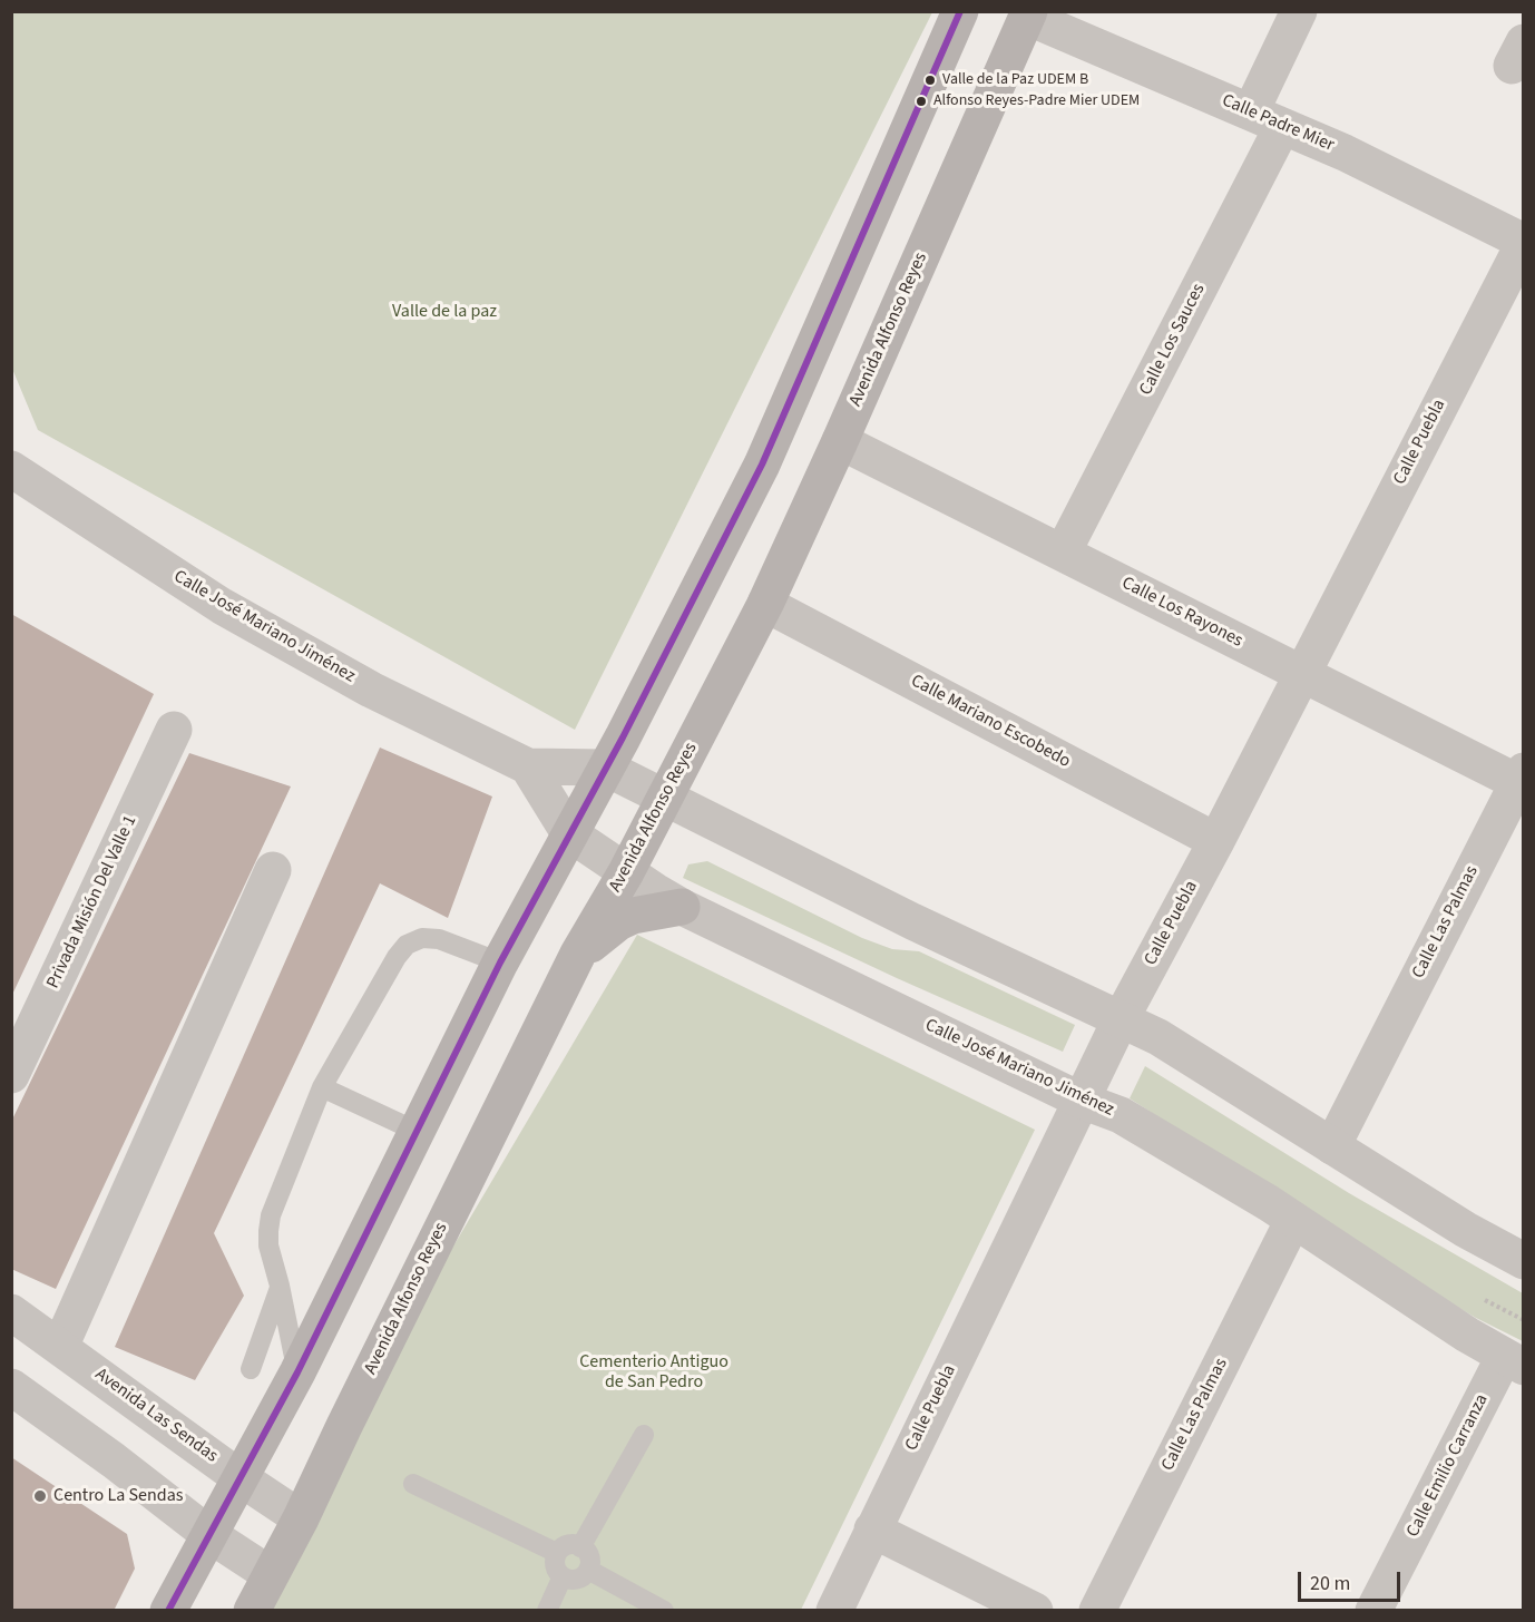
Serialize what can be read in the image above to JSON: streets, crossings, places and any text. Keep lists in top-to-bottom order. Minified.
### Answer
{"streets":{"main road":["Avenida Alfonso Reyes"],"street":["Calle Padre Mier","Calle Los Sauces","Calle Puebla","Calle Los Rayones","Calle José Mariano Jiménez","Calle Mariano Escobedo","Privada Misión Del Valle 1","Calle Las Palmas","Avenida Las Sendas","Calle Emilio Carranza"]},"crossings":[["Calle Padre Mier","Avenida Alfonso Reyes"],["Calle Padre Mier","Calle Los Sauces"],["Calle Padre Mier","Calle Puebla"],["Avenida Alfonso Reyes","Calle Los Rayones"],["Avenida Alfonso Reyes","Calle José Mariano Jiménez"],["Avenida Alfonso Reyes","Calle Mariano Escobedo"],["Avenida Alfonso Reyes","Avenida Las Sendas"],["Calle Los Sauces","Calle Los Rayones"],["Calle Puebla","Calle Los Rayones"],["Calle Puebla","Calle José Mariano Jiménez"],["Calle Puebla","Calle Mariano Escobedo"],["Calle Los Rayones","Calle Las Palmas"],["Calle José Mariano Jiménez","Calle Las Palmas"],["Calle José Mariano Jiménez","Calle Emilio Carranza"]],"parks":["Valle de la paz","Cementerio Antiguo de San Pedro"],"places":["Valle de la Paz UDEM B","Alfonso Reyes-Padre Mier UDEM","Centro La Sendas"],"scale_bar":"20 m"}
